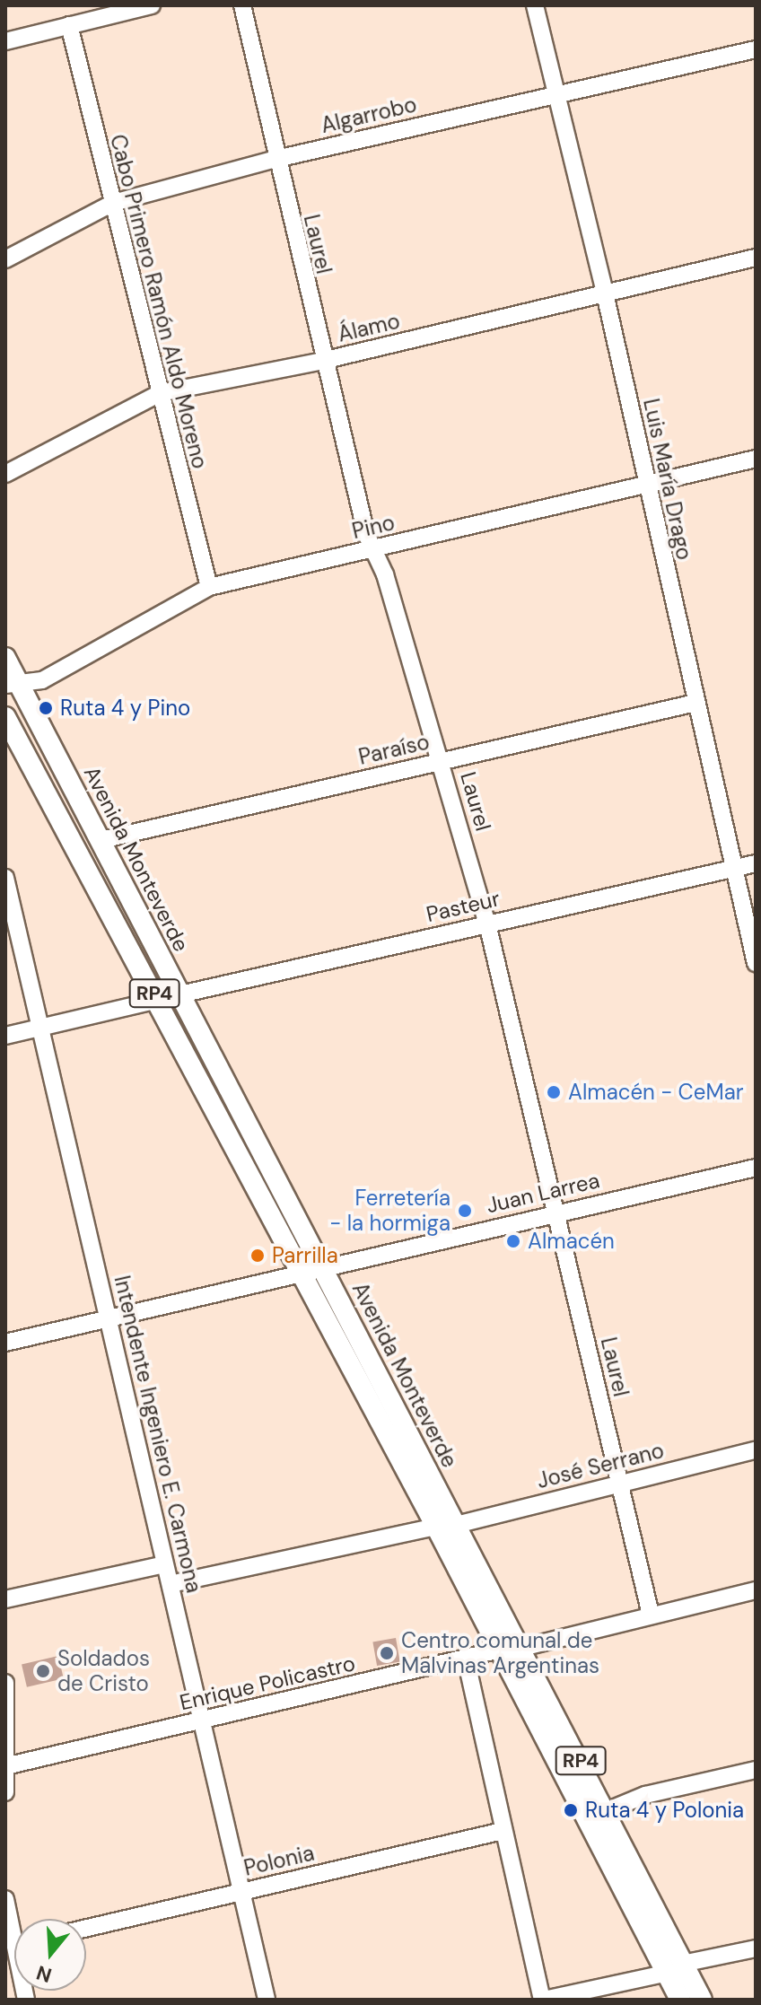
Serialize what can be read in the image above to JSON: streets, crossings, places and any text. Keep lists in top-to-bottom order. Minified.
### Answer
{"streets":{"main road":["Avenida Monteverde","RP4"],"street":["Algarrobo","Laurel","Cabo Primero Ramón Aldo Moreno","Álamo","Luis María Drago","Pino","Paraíso","Pasteur","Juan Larrea","Intendente Ingeniero E. Carmona","José Serrano","Enrique Policastro","Polonia"]},"crossings":[["Algarrobo","Laurel"],["Algarrobo","Cabo Primero Ramón Aldo Moreno"],["Algarrobo","Luis María Drago"],["Laurel","Álamo"],["Laurel","Pino"],["Laurel","Paraíso"],["Laurel","Pasteur"],["Laurel","Juan Larrea"],["Laurel","José Serrano"],["Cabo Primero Ramón Aldo Moreno","Álamo"],["Cabo Primero Ramón Aldo Moreno","Pino"],["Álamo","Luis María Drago"],["Luis María Drago","Pino"],["Luis María Drago","Paraíso"],["Luis María Drago","Pasteur"],["Pino","Avenida Monteverde"],["Paraíso","Avenida Monteverde"],["Avenida Monteverde","Pasteur"],["Avenida Monteverde","Juan Larrea"],["Avenida Monteverde","José Serrano"],["Avenida Monteverde","Enrique Policastro"],["Juan Larrea","Intendente Ingeniero E. Carmona"],["Intendente Ingeniero E. Carmona","José Serrano"],["Intendente Ingeniero E. Carmona","Enrique Policastro"],["Intendente Ingeniero E. Carmona","Polonia"]],"places":["Ruta 4 y Pino","Almacén - CeMar","Ferretería - la hormiga","Almacén","Parrilla","Centro comunal de Malvinas Argentinas","Soldados de Cristo","Ruta 4 y Polonia"],"north":"bottom"}
